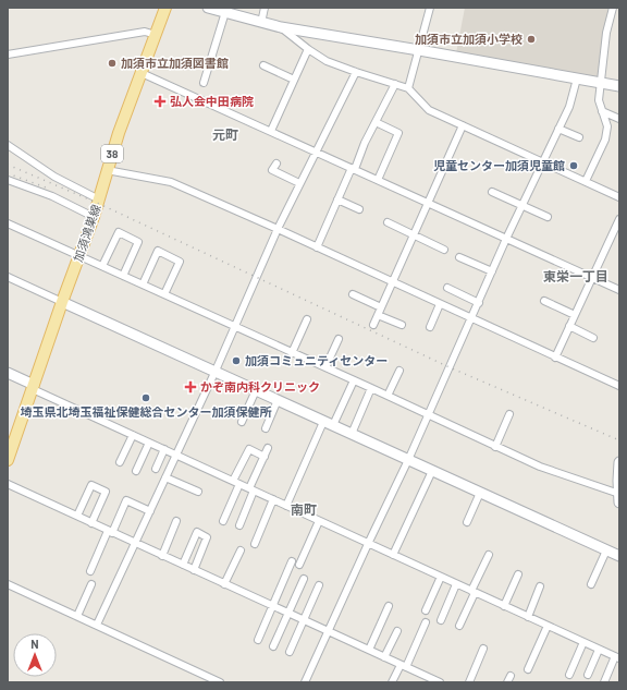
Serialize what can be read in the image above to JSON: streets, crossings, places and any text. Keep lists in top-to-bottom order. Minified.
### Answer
{"streets":{"main road":["38","加須鴻巣線"]},"districts":["元町","東栄一丁目","南町"],"places":{"other":["加須市立加須小学校","加須市立加須図書館","児童センター加須児童館","加須コミュニティセンター","埼玉県北埼玉福祉保健総合センター加須保健所"],"health":["弘人会中田病院","かぞ南内科クリニック"]},"north":"top"}
